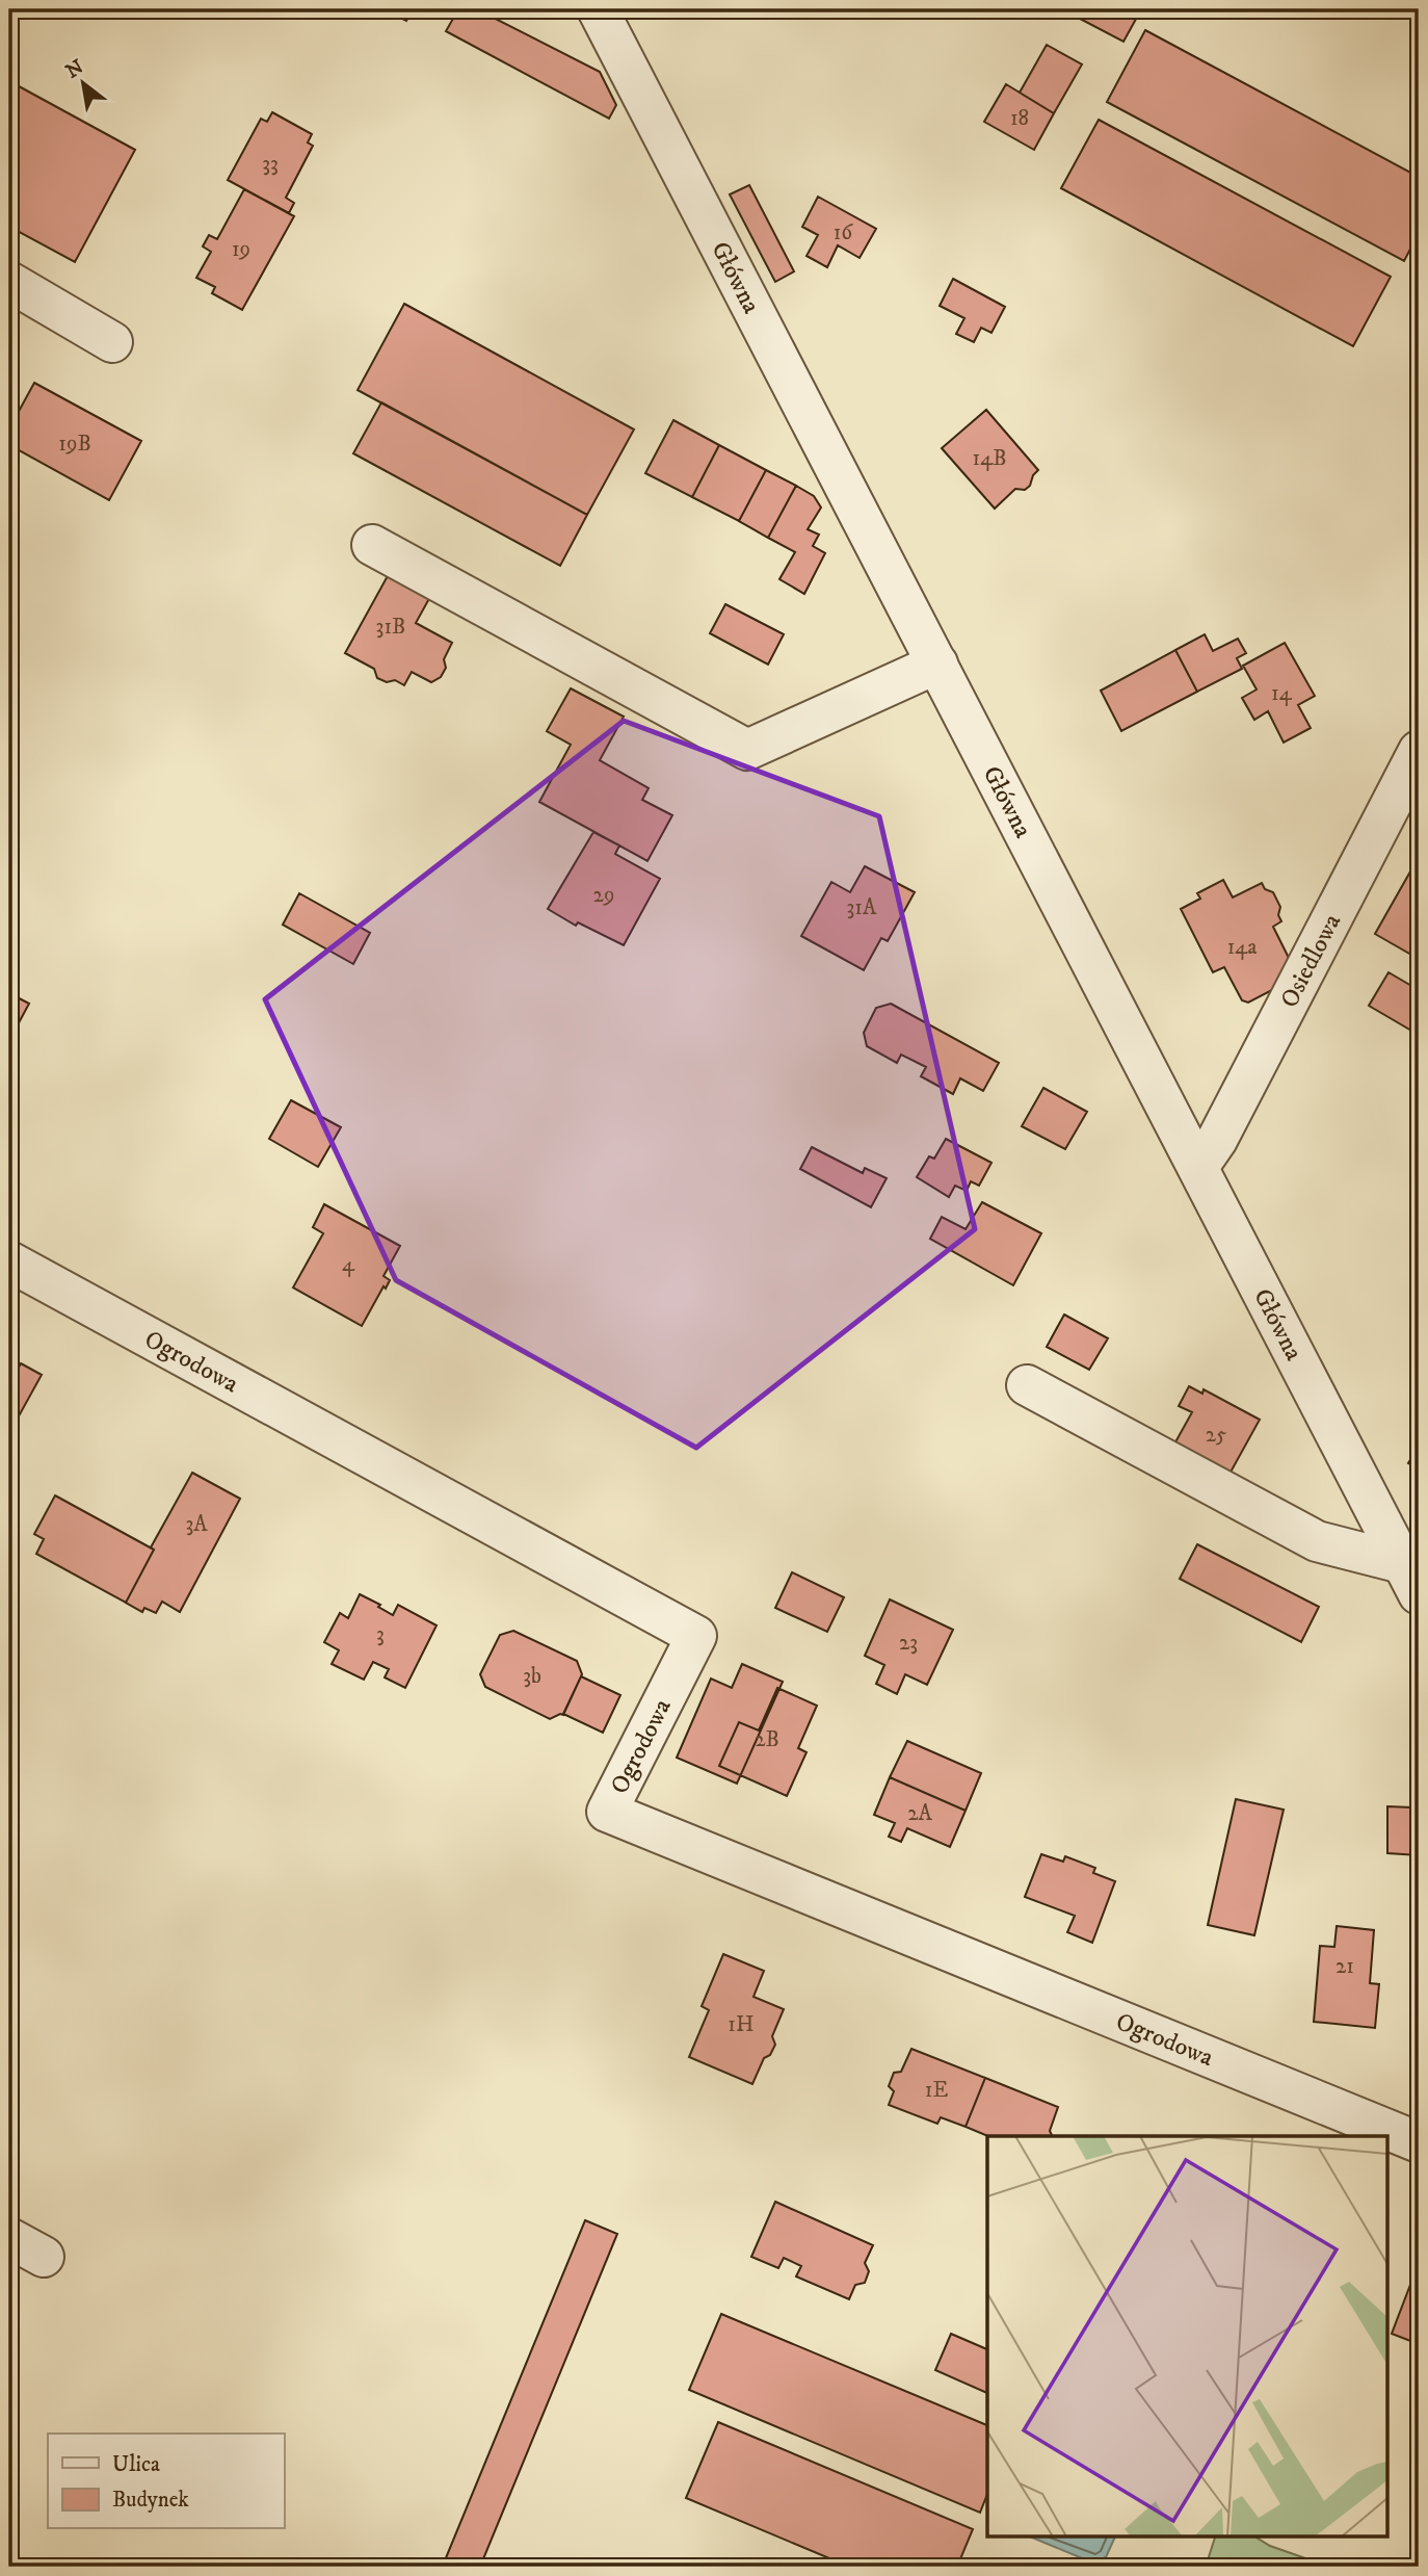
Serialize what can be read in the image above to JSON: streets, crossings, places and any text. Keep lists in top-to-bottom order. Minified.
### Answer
{"streets":{"street":["Główna","Osiedlowa","Ogrodowa"]},"crossings":[["Główna","Osiedlowa"]],"house_numbers":["18","33","16","19","19B","14B","31B","14","29","31A","14a","4","25","3A","3","23","3b","2B","2A","21","1H","1E"],"legend":["Ulica","Budynek"],"north":"top left"}
